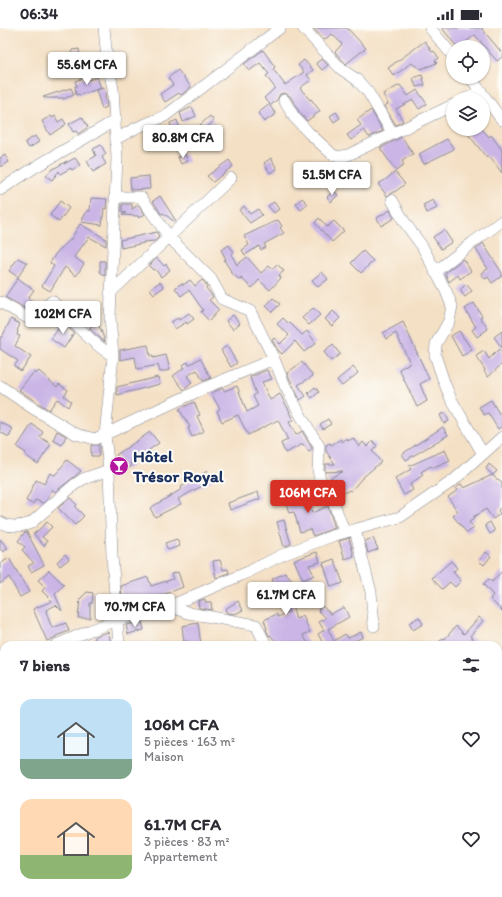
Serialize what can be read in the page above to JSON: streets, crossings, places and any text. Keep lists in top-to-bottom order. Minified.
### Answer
{"places":{"bar":["Hôtel Trésor Royal"]},"page":{"status":"06:34","price":["55.6M CFA","80.8M CFA","51.5M CFA","102M CFA","106M CFA","61.7M CFA","70.7M CFA"],"heading":"7 biens","list":[{"name":"106M CFA","note":"5 pièces · 163 m² · Maison"},{"name":"61.7M CFA","note":"3 pièces · 83 m² · Appartement"}]}}
